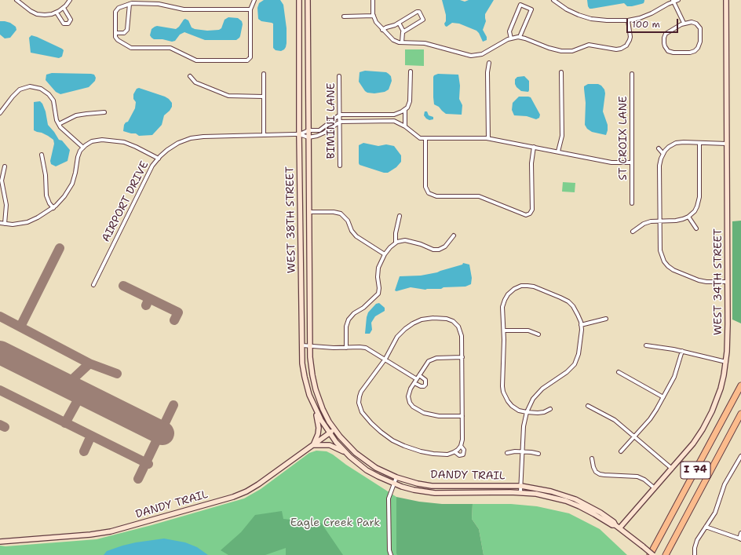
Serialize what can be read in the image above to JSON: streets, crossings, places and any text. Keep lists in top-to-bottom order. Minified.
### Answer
{"streets":{"highway":["I 74"],"main road":["WEST 38TH STREET","WEST 34TH STREET","DANDY TRAIL"],"street":["BIMINI LANE","ST CROIX LANE","AIRPORT DRIVE"]},"crossings":[["AIRPORT DRIVE","WEST 38TH STREET"],["WEST 38TH STREET","DANDY TRAIL"],["WEST 34TH STREET","DANDY TRAIL"]],"parks":["Eagle Creek Park"],"scale_bar":"100 m"}
